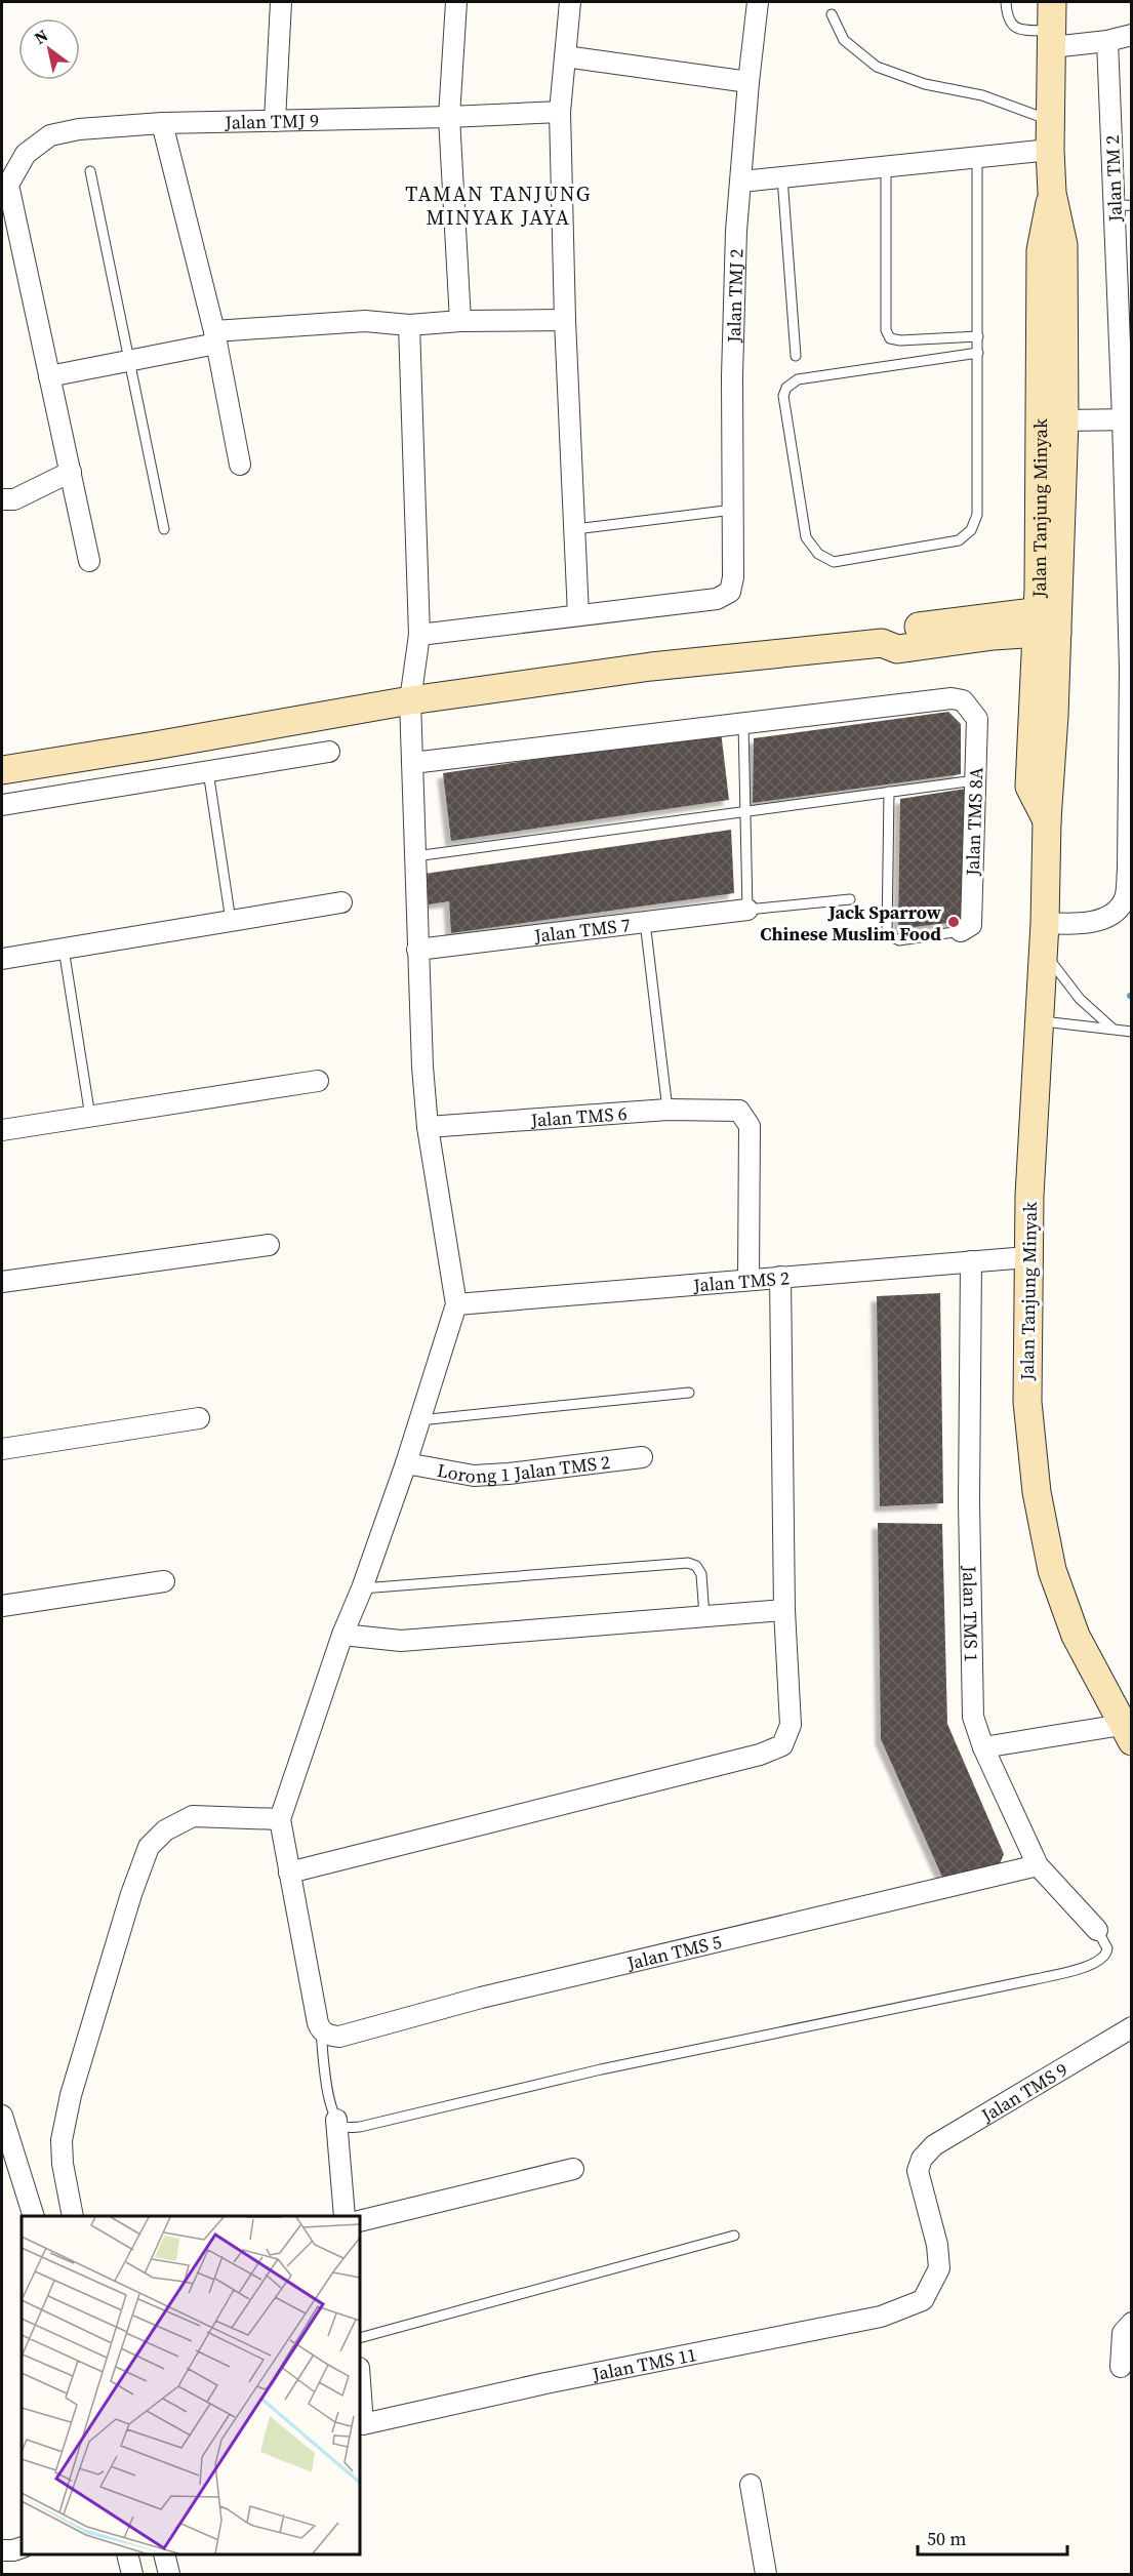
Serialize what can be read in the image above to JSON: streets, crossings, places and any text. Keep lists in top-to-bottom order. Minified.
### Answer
{"streets":{"main road":["Jalan Tanjung Minyak"],"street":["Jalan TMJ 9","Jalan TM 2","Jalan TMJ 2","Jalan TMS 8A","Jalan TMS 7","Jalan TMS 6","Jalan TMS 2","Lorong 1 Jalan TMS 2","Jalan TMS 1","Jalan TMS 5","Jalan TMS 9","Jalan TMS 11"]},"crossings":[["Jalan TM 2","Jalan Tanjung Minyak"],["Jalan Tanjung Minyak","Jalan TMS 2"],["Jalan TMS 6","Jalan TMS 2"],["Jalan TMS 2","Jalan TMS 1"],["Jalan TMS 1","Jalan TMS 5"],["Jalan TMS 9","Jalan TMS 11"]],"districts":["TAMAN TANJUNG MINYAK JAYA"],"places":["Jack Sparrow Chinese Muslim Food"],"scale_bar":"50 m","north":"top left"}
